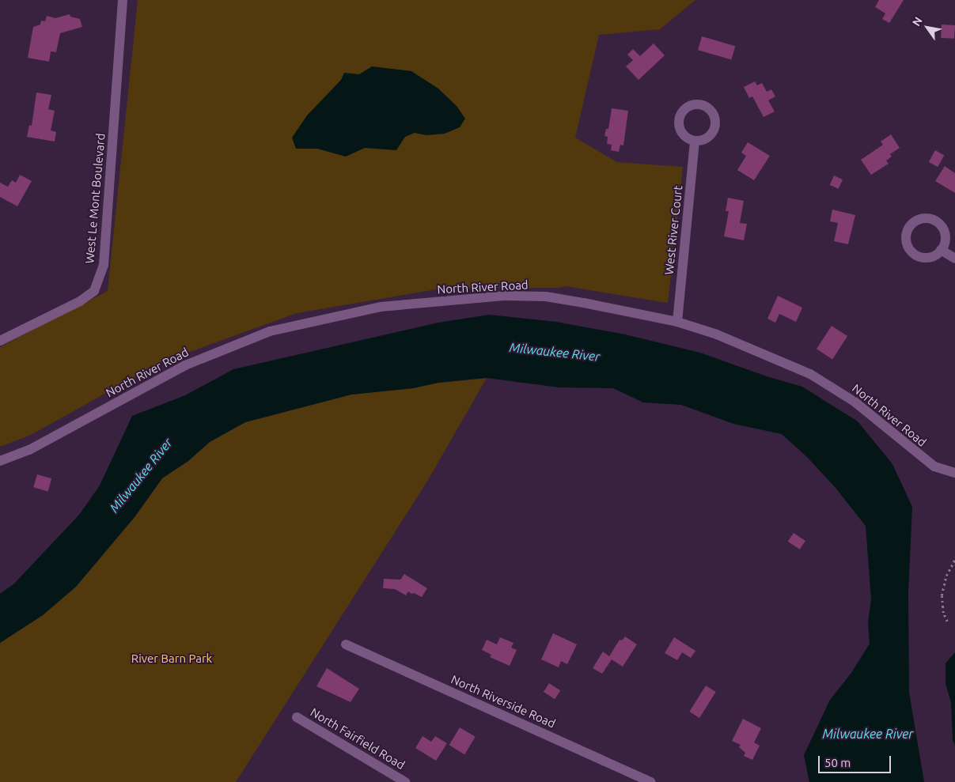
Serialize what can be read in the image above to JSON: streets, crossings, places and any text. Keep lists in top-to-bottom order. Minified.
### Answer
{"streets":{"street":["West Le Mont Boulevard","West River Court","North River Road","North Riverside Road","North Fairfield Road"]},"crossings":[["West River Court","North River Road"]],"water":["Milwaukee River"],"parks":["River Barn Park"],"scale_bar":"50 m","north":"top left"}
